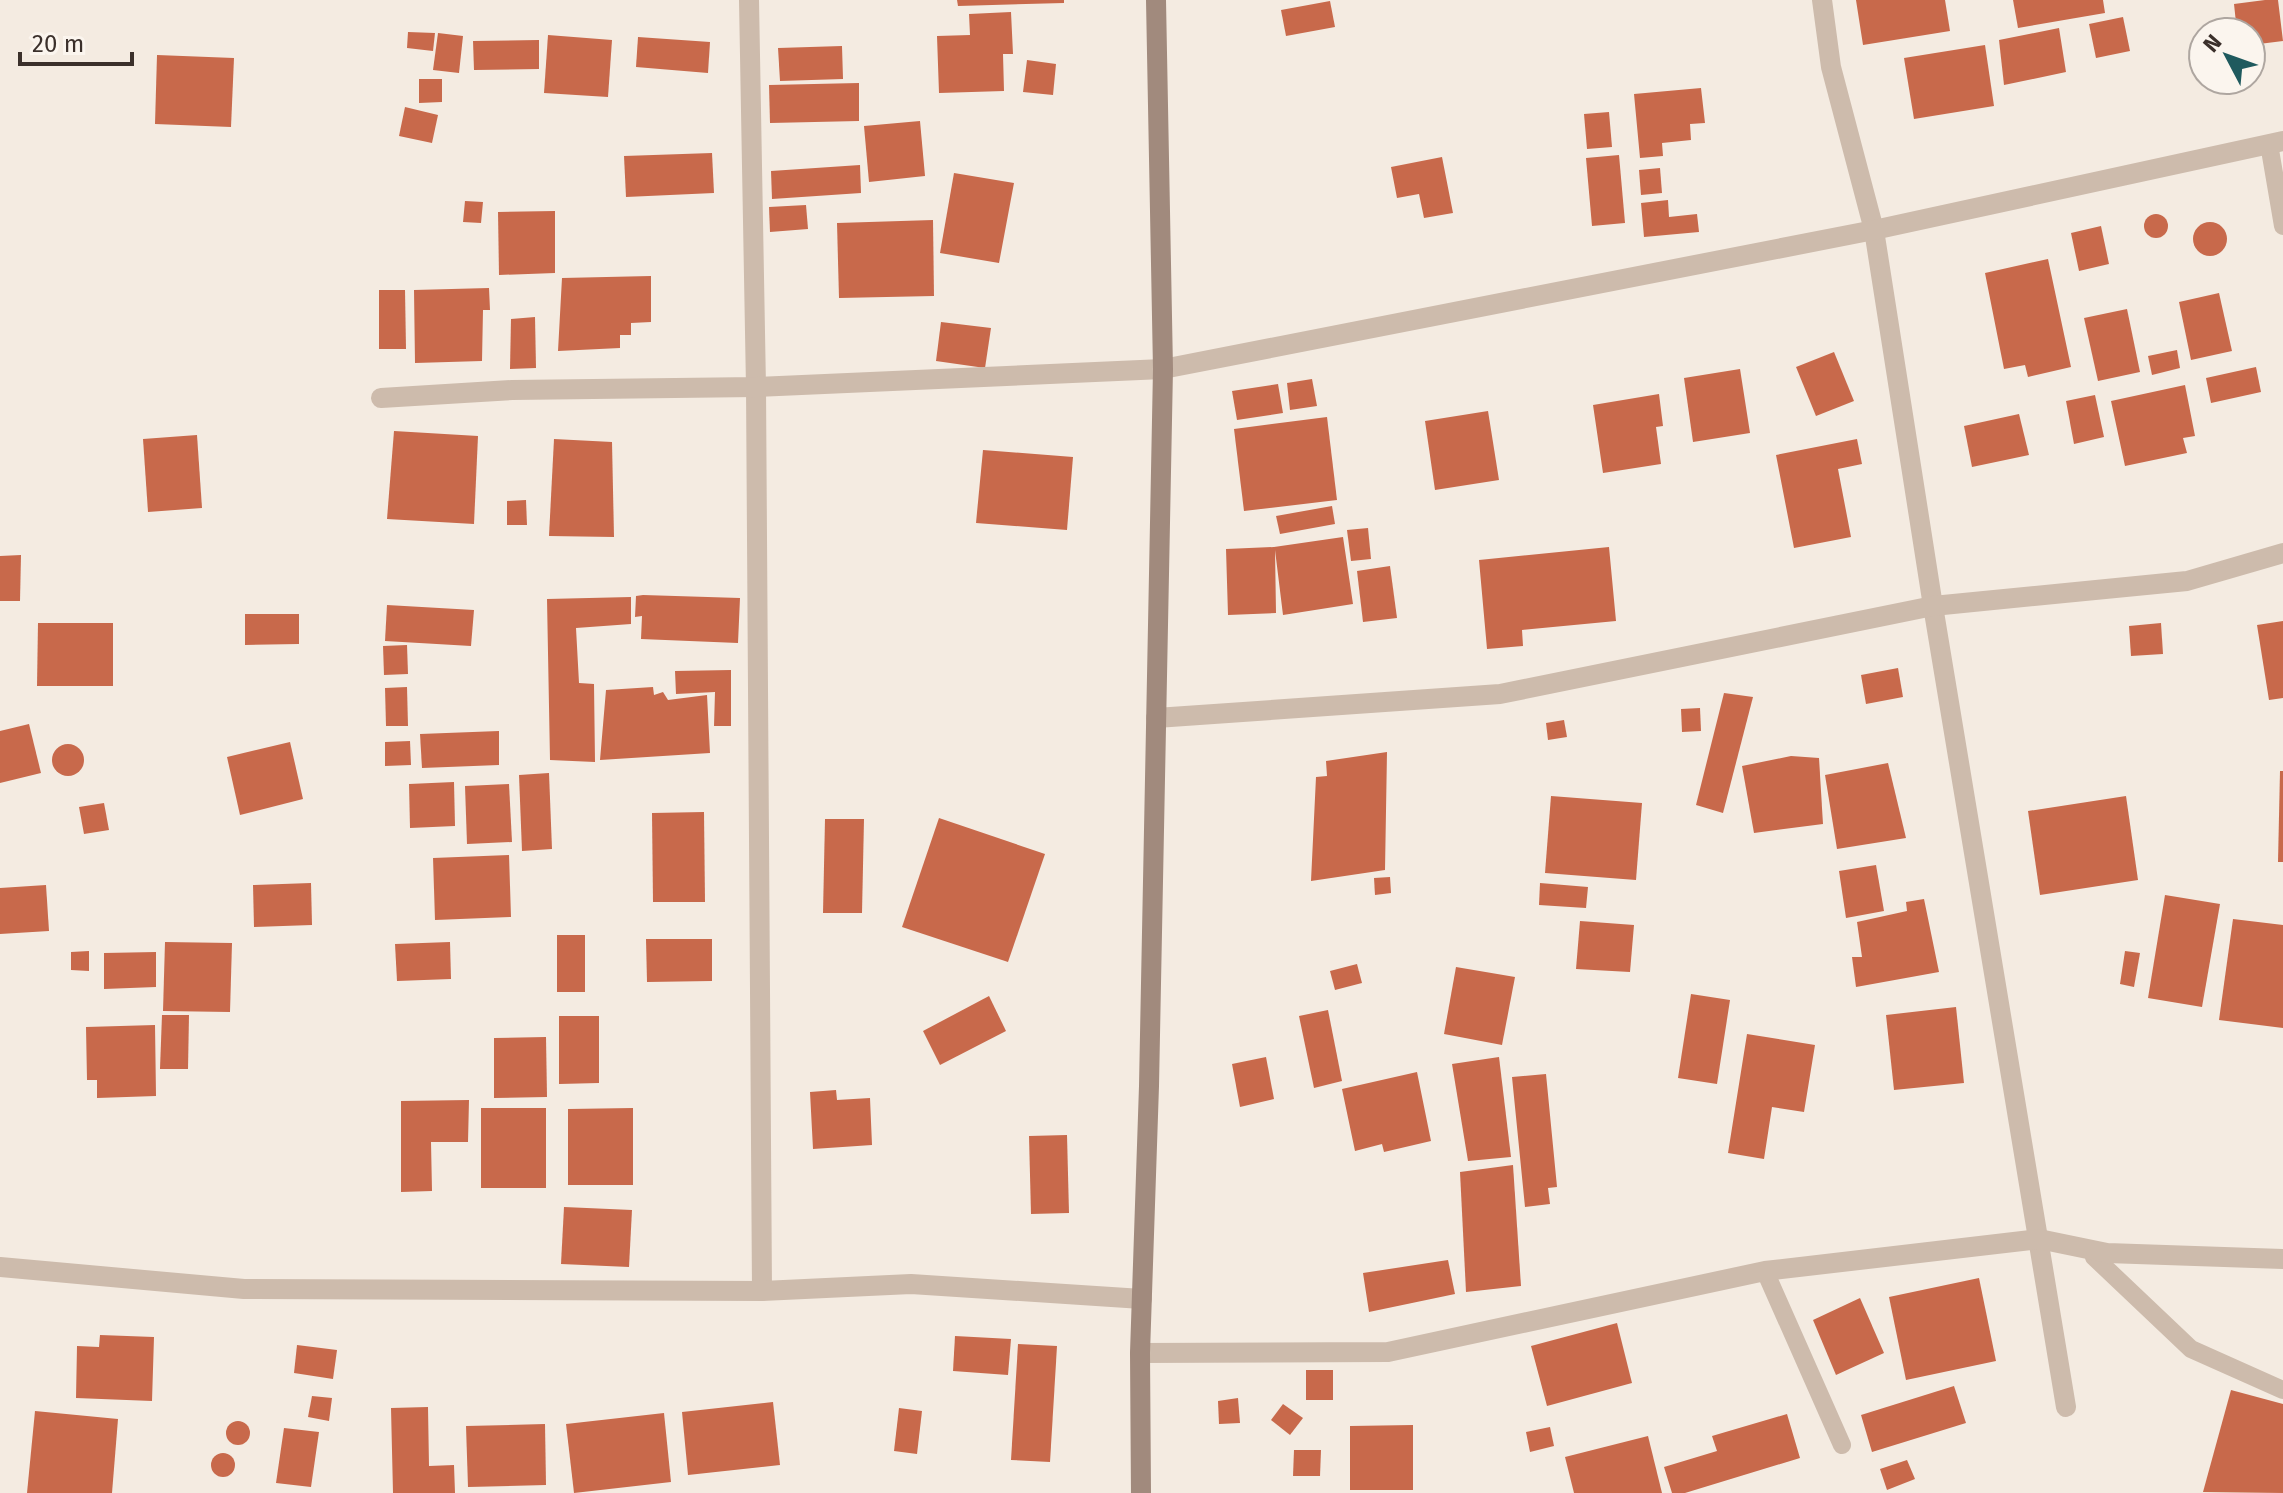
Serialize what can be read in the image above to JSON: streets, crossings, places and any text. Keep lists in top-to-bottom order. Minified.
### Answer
{"scale_bar":"20 m","north":"top left"}
